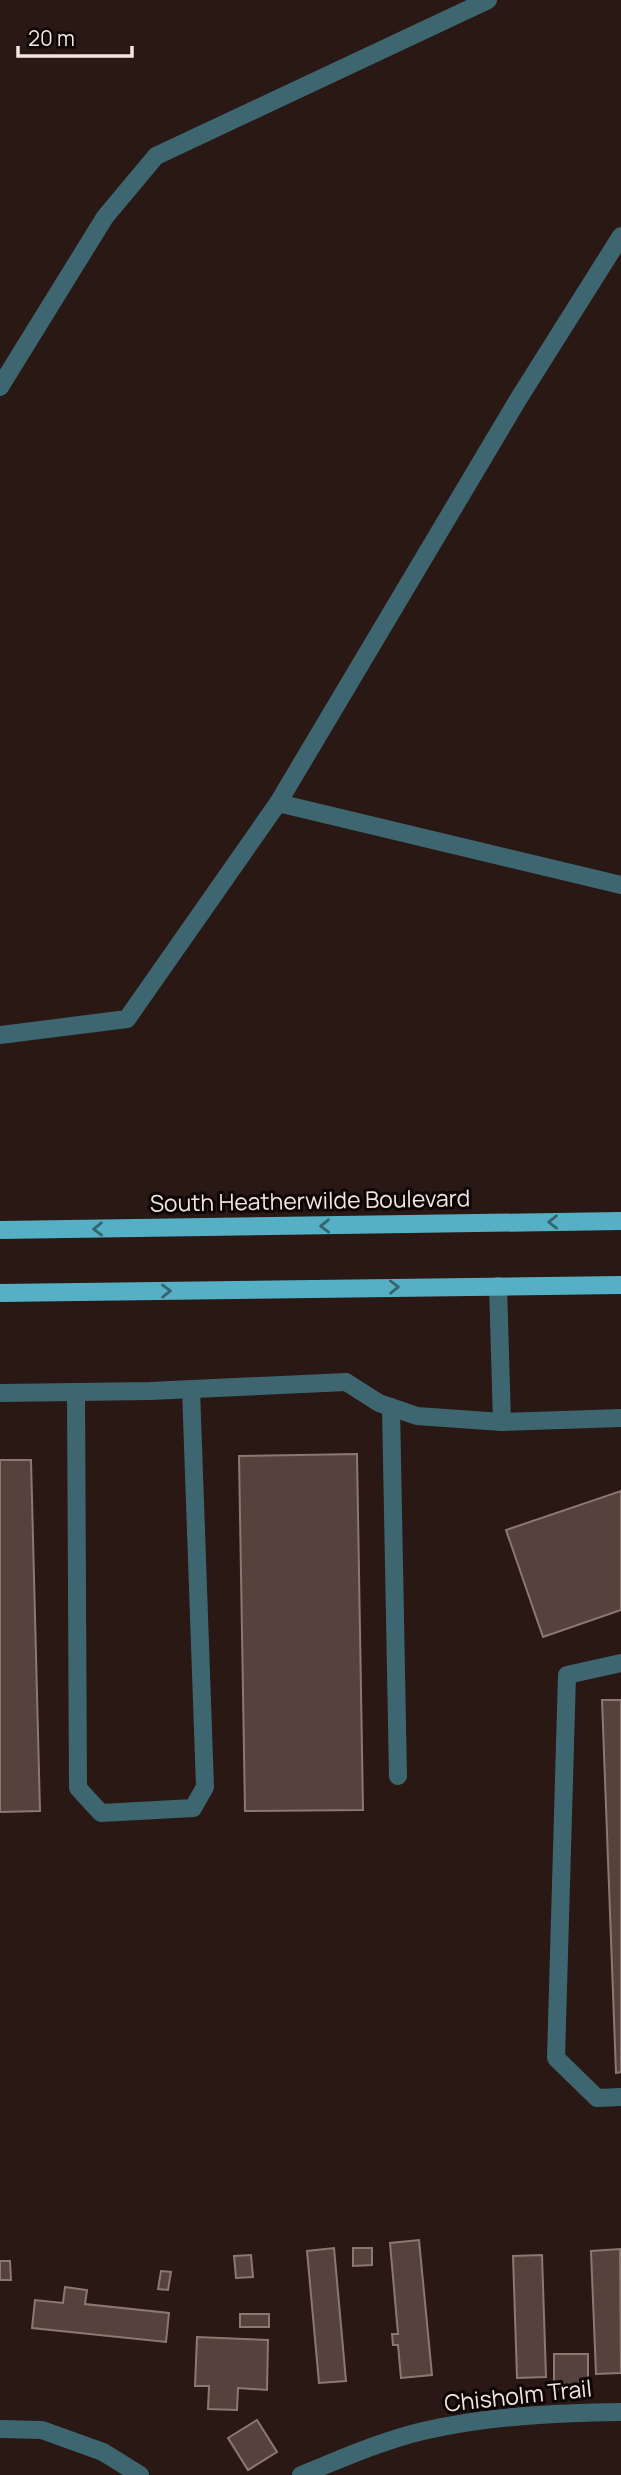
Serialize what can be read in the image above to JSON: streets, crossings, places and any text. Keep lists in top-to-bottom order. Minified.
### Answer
{"streets":{"main road":["South Heatherwilde Boulevard"],"street":["Chisholm Trail"]},"scale_bar":"20 m"}
